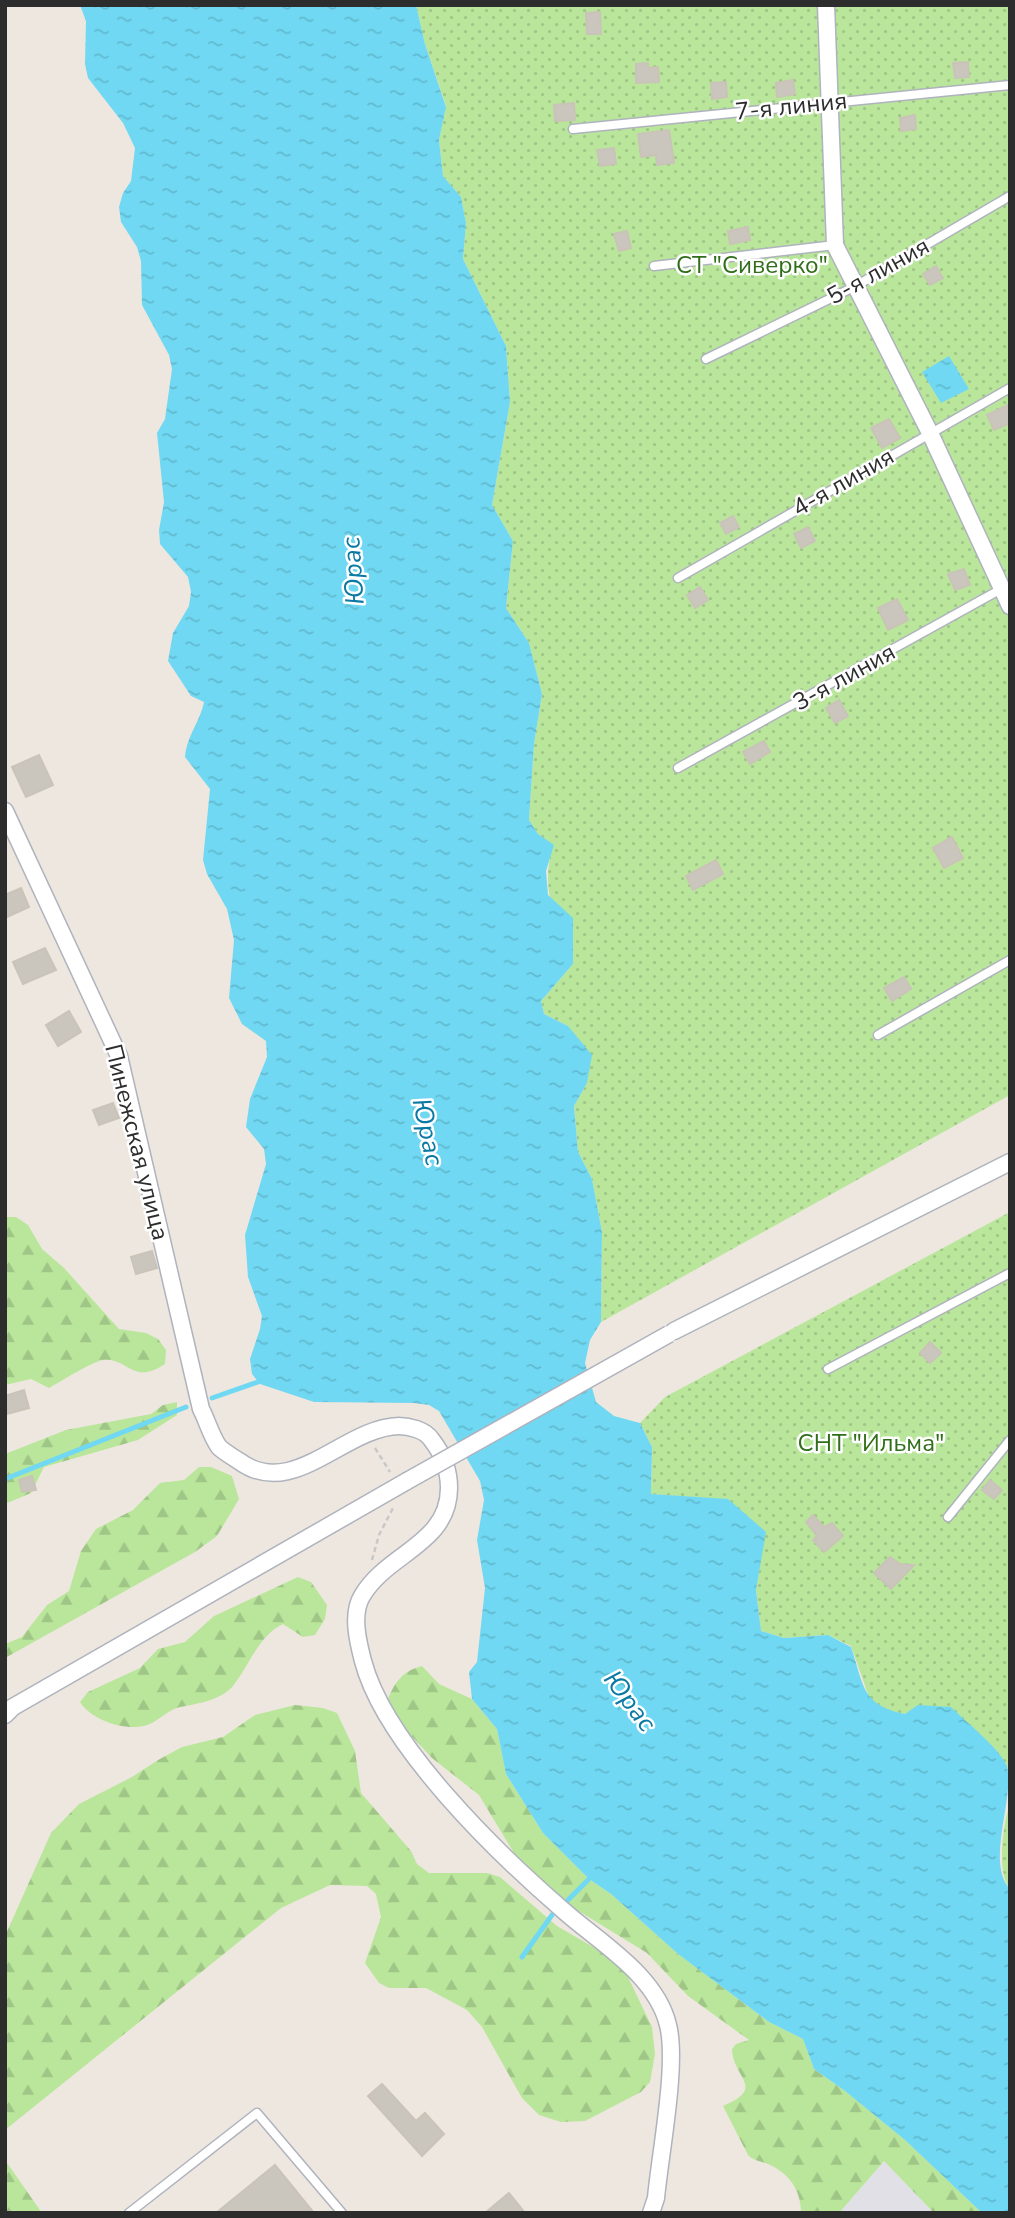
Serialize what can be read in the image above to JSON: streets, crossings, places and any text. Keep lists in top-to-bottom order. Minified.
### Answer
{"streets":{"street":["Пинежская улица"],"lane":["7-я линия","5-я линия","4-я линия","3-я линия"]},"water":["Юрас"],"parks":["СТ \"Сиверко\"","СНТ \"Ильма\""]}
